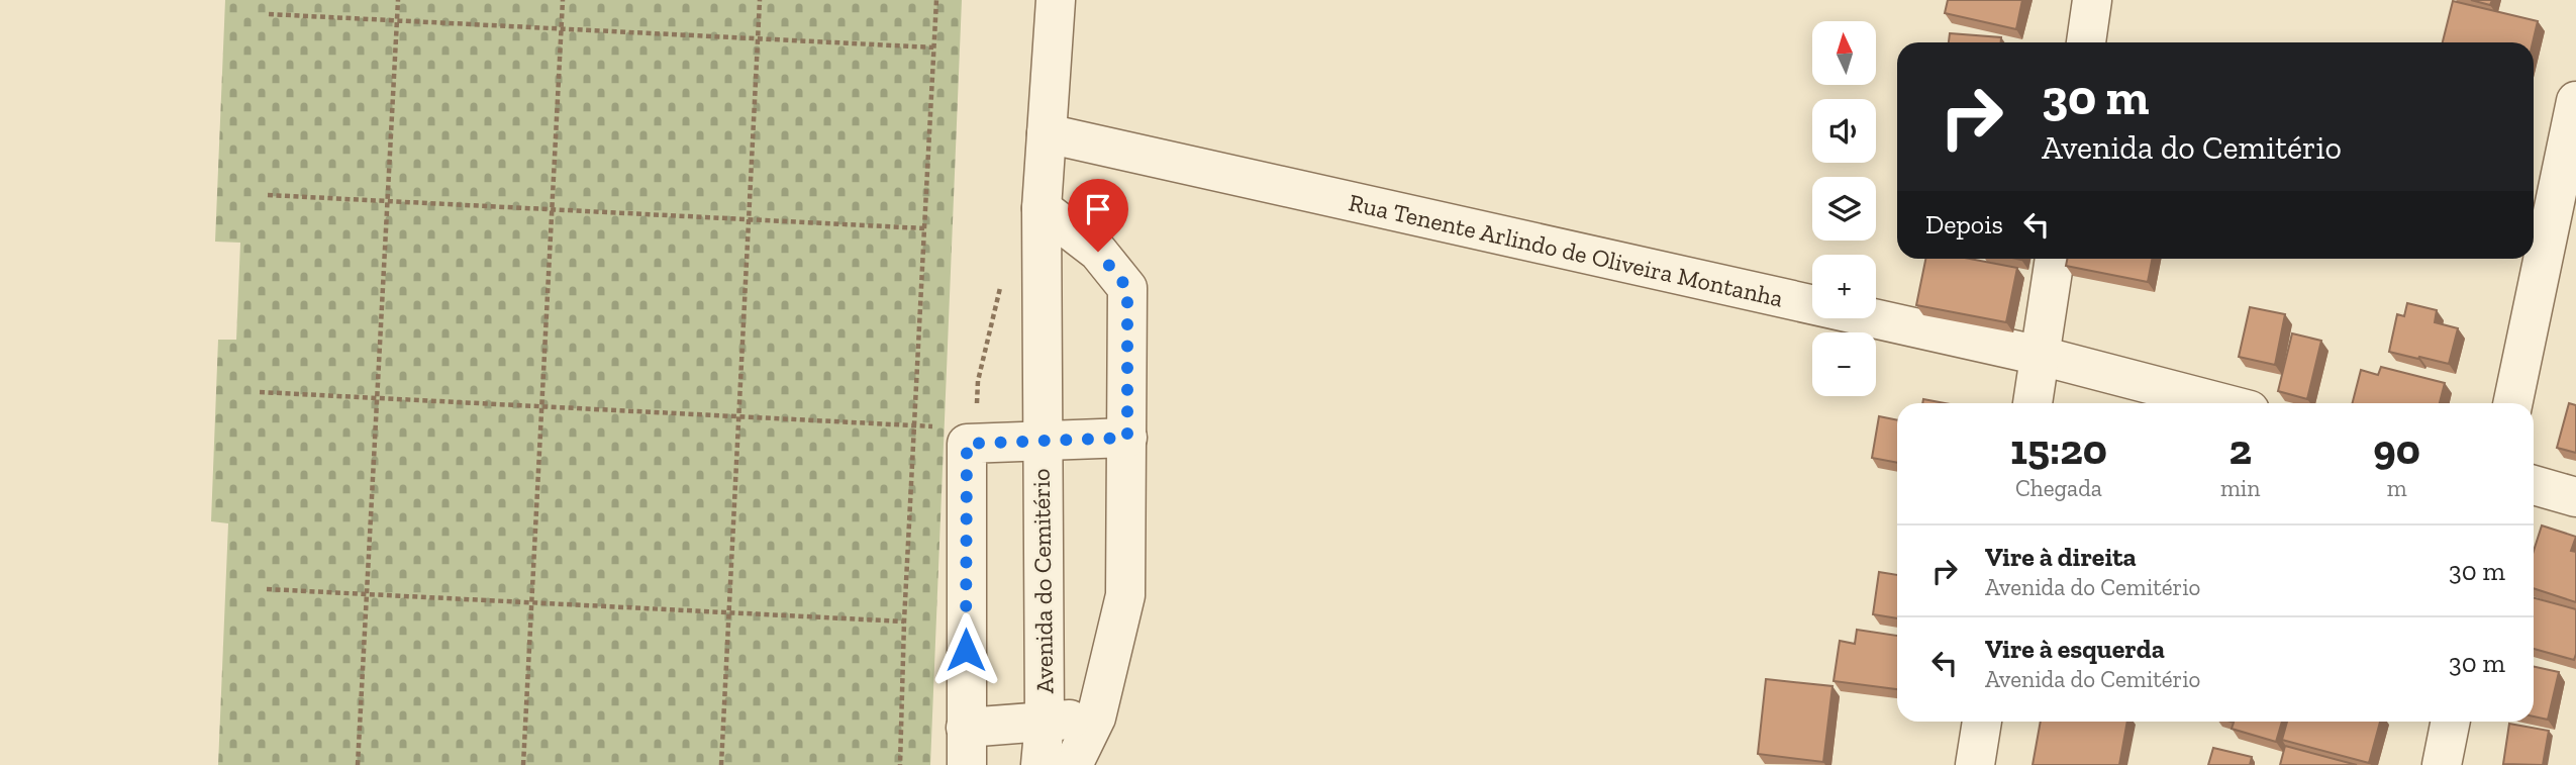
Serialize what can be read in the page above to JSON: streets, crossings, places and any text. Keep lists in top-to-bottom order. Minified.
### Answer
{"streets":{"street":["Rua Tenente Arlindo de Oliveira Montanha","Avenida do Cemitério"]},"crossings":[["Rua Tenente Arlindo de Oliveira Montanha","Avenida do Cemitério"]],"north":"top","page":{"map_buttons":["+","−"],"turn":["30 m","Avenida do Cemitério"],"then":"Depois","eta":["15:20","Chegada","2","min","90","m"],"list":[{"name":"Vire à direita","note":"Avenida do Cemitério","value":"30 m"},{"name":"Vire à esquerda","note":"Avenida do Cemitério","value":"30 m"}]}}
